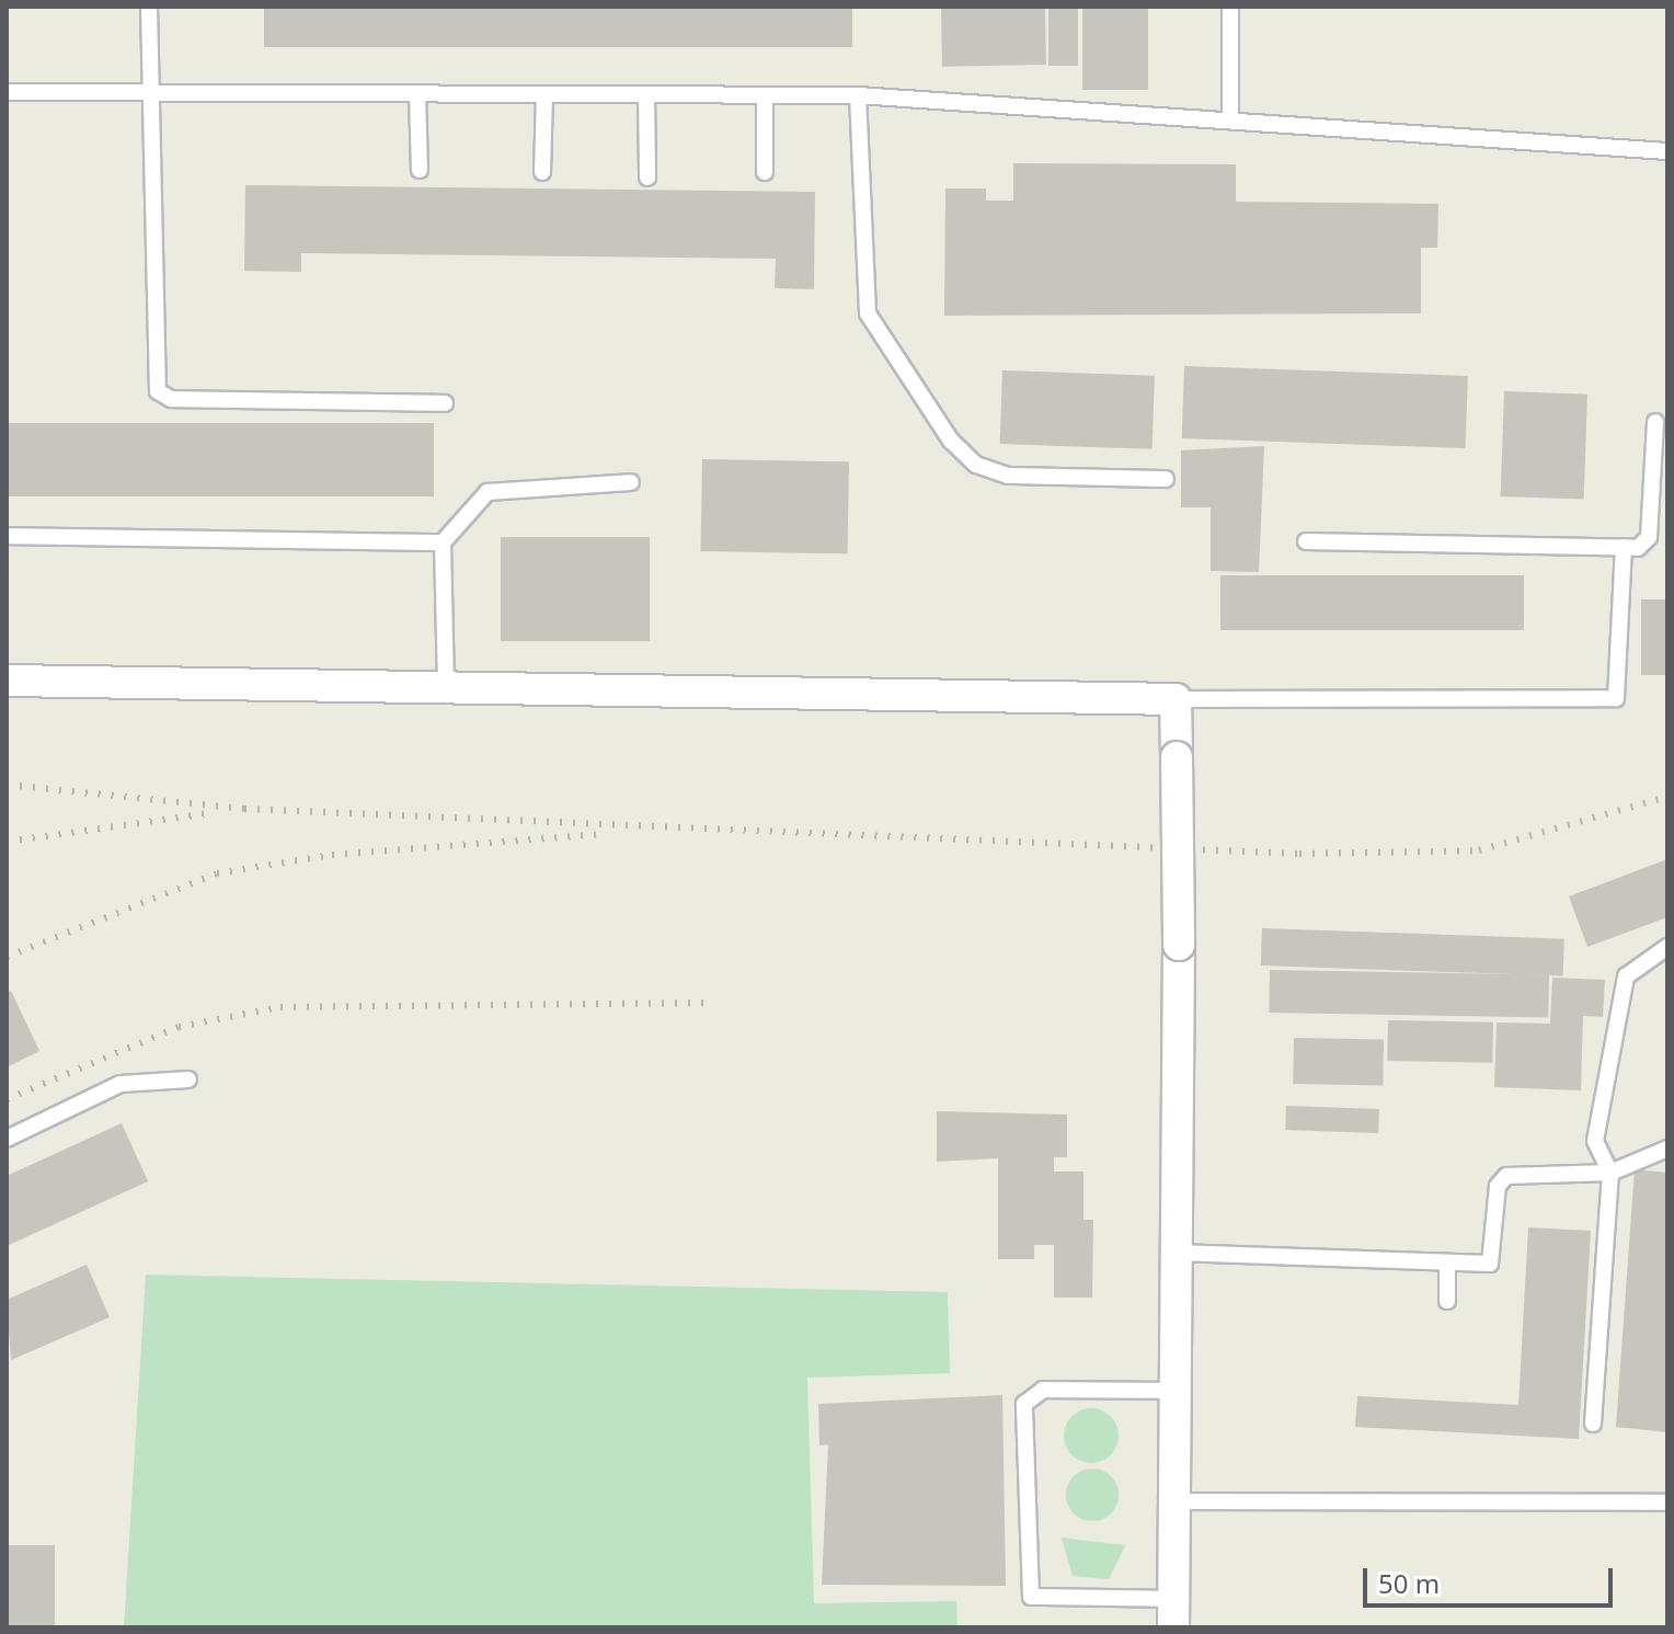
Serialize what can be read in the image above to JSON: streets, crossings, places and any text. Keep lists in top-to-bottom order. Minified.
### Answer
{"scale_bar":"50 m"}
